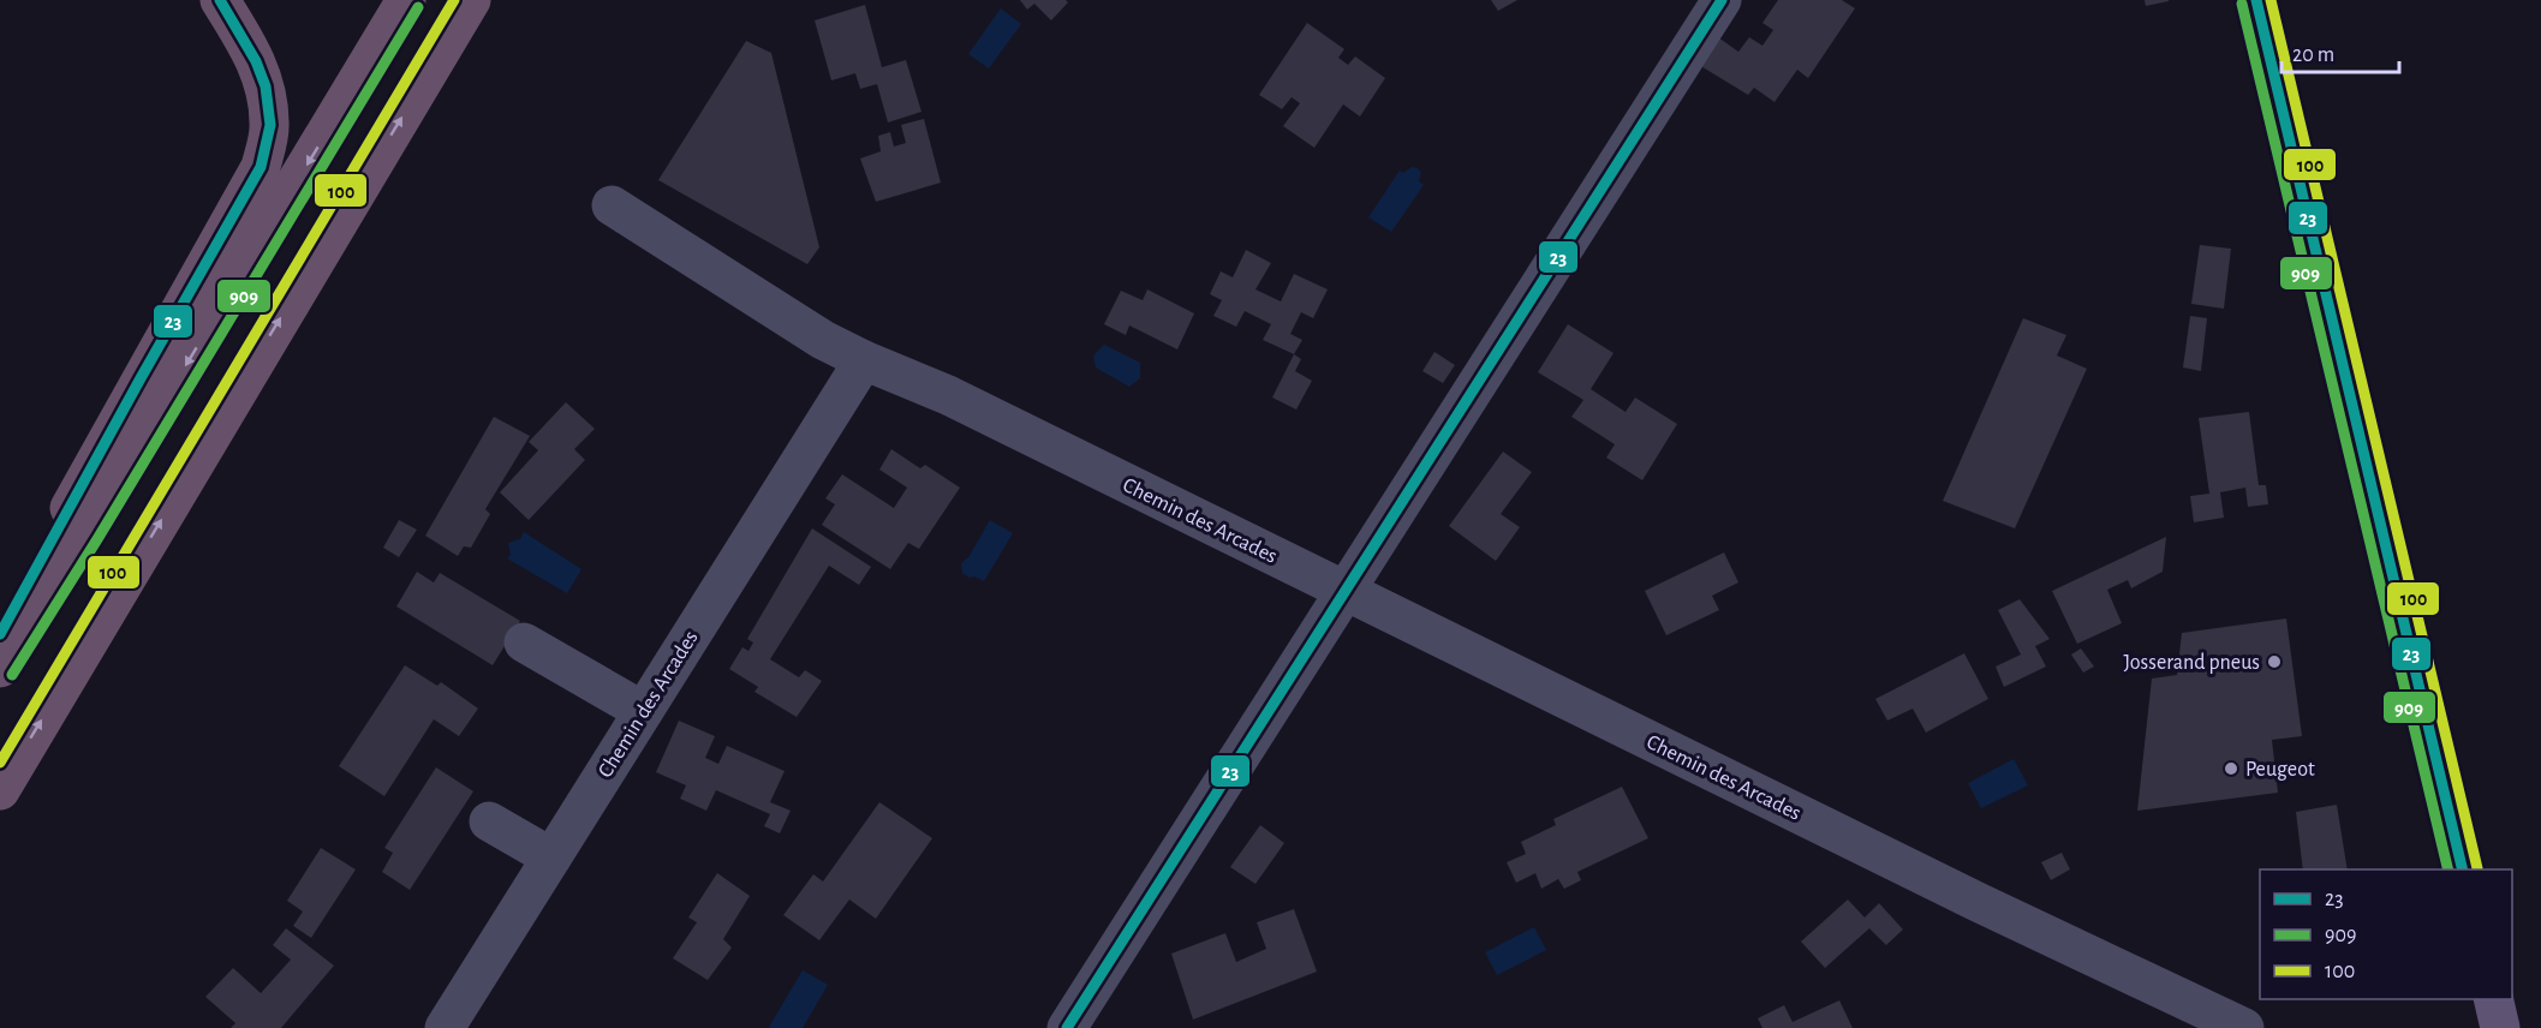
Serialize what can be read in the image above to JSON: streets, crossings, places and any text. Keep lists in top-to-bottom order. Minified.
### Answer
{"streets":{"street":["Chemin des Arcades"]},"places":["Josserand pneus","Peugeot"],"lines":["transit line 23","transit line 100","transit line 909"],"legend":["23","909","100"],"scale_bar":"20 m"}
